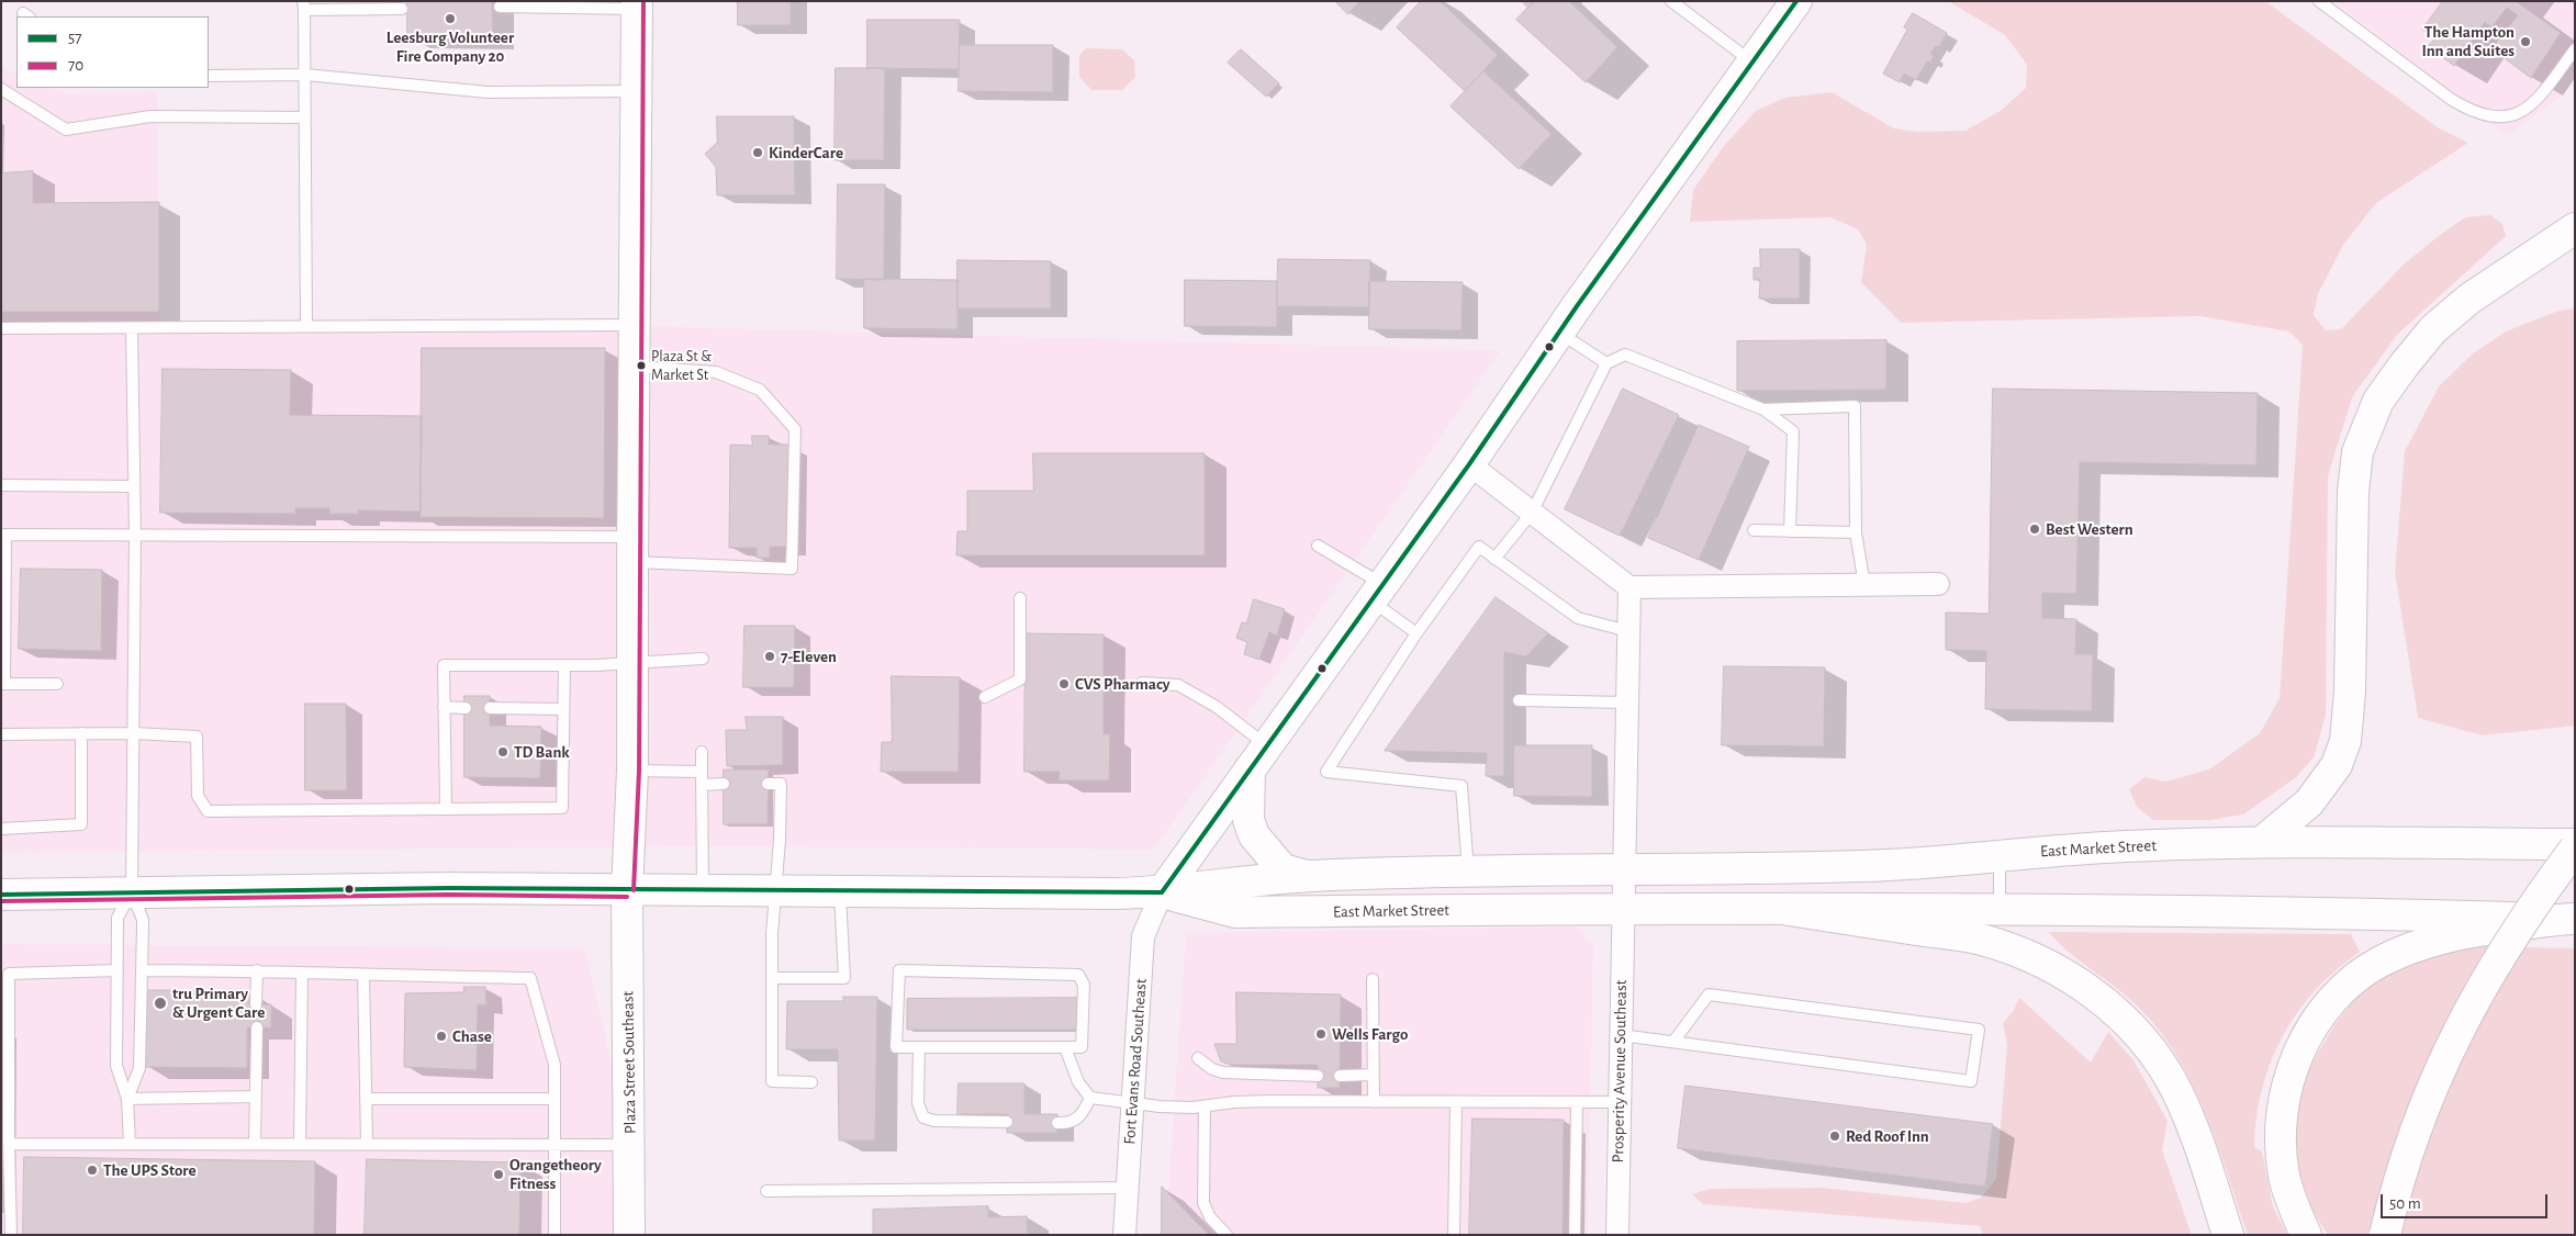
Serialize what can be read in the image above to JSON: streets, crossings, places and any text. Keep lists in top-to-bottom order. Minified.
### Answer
{"streets":{"main road":["East Market Street","Plaza Street Southeast"],"street":["Fort Evans Road Southeast","Prosperity Avenue Southeast"]},"crossings":[["East Market Street","Fort Evans Road Southeast"],["East Market Street","Plaza Street Southeast"],["East Market Street","Prosperity Avenue Southeast"]],"places":["Leesburg Volunteer Fire Company 20","The Hampton Inn and Suites","KinderCare","Plaza St & Market St","Best Western","7-Eleven","CVS Pharmacy","TD Bank","tru Primary & Urgent Care","Wells Fargo","Chase","Red Roof Inn","The UPS Store","Orangetheory Fitness"],"lines":["transit line 57","transit line 70"],"legend":["57","70"],"scale_bar":"50 m"}
